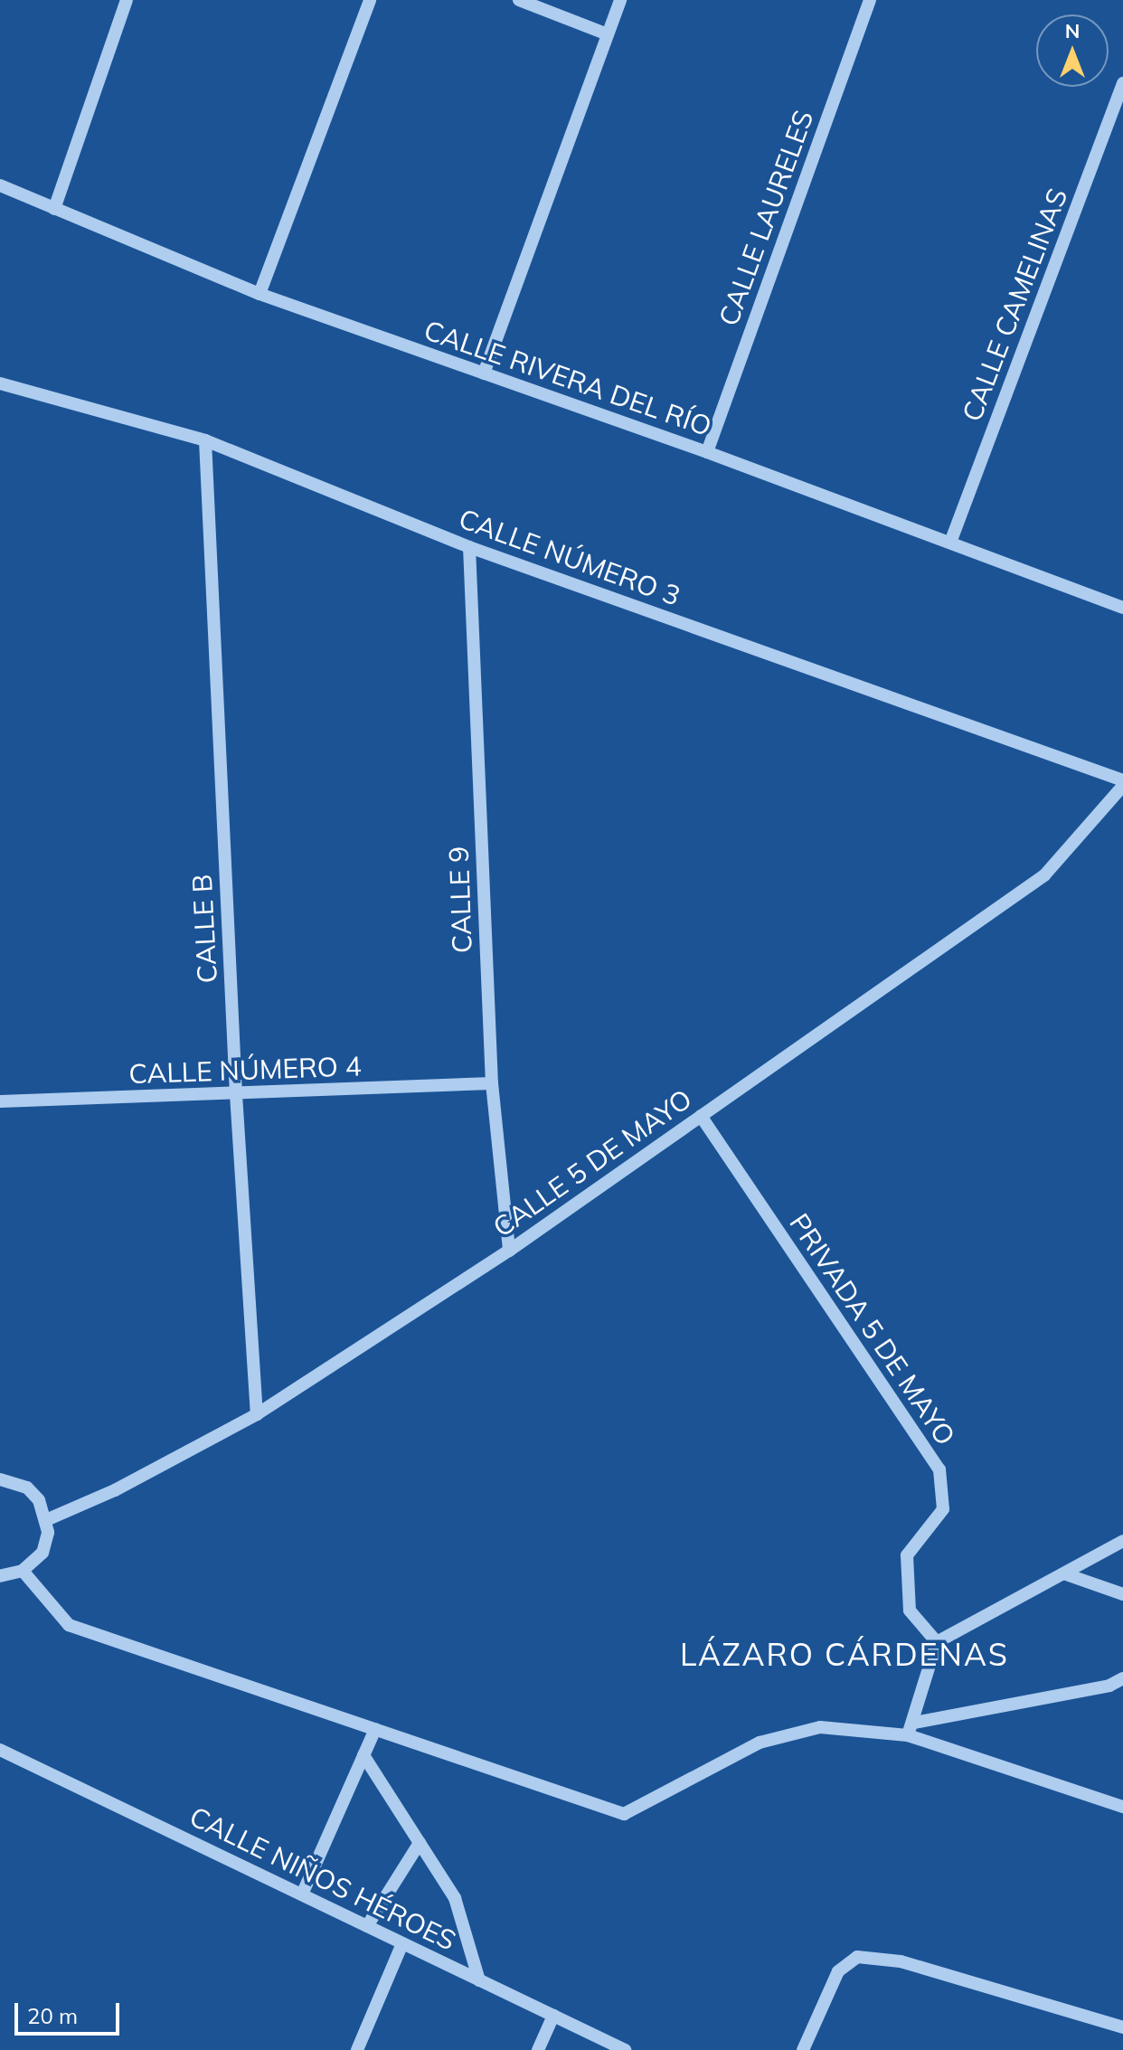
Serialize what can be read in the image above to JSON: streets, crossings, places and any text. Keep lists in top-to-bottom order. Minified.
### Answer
{"streets":{"street":["CALLE LAURELES","CALLE CAMELINAS","CALLE RIVERA DEL RÍO","CALLE NÚMERO 3","CALLE 9","CALLE B","CALLE NÚMERO 4","CALLE 5 DE MAYO","PRIVADA 5 DE MAYO","CALLE NIÑOS HÉROES"]},"crossings":[["CALLE LAURELES","CALLE RIVERA DEL RÍO"],["CALLE CAMELINAS","CALLE RIVERA DEL RÍO"],["CALLE NÚMERO 3","CALLE 9"],["CALLE NÚMERO 3","CALLE B"],["CALLE NÚMERO 3","CALLE 5 DE MAYO"],["CALLE 9","CALLE NÚMERO 4"],["CALLE 9","CALLE 5 DE MAYO"],["CALLE B","CALLE NÚMERO 4"],["CALLE B","CALLE 5 DE MAYO"],["CALLE 5 DE MAYO","PRIVADA 5 DE MAYO"]],"districts":["LÁZARO CÁRDENAS"],"scale_bar":"20 m","north":"top"}
